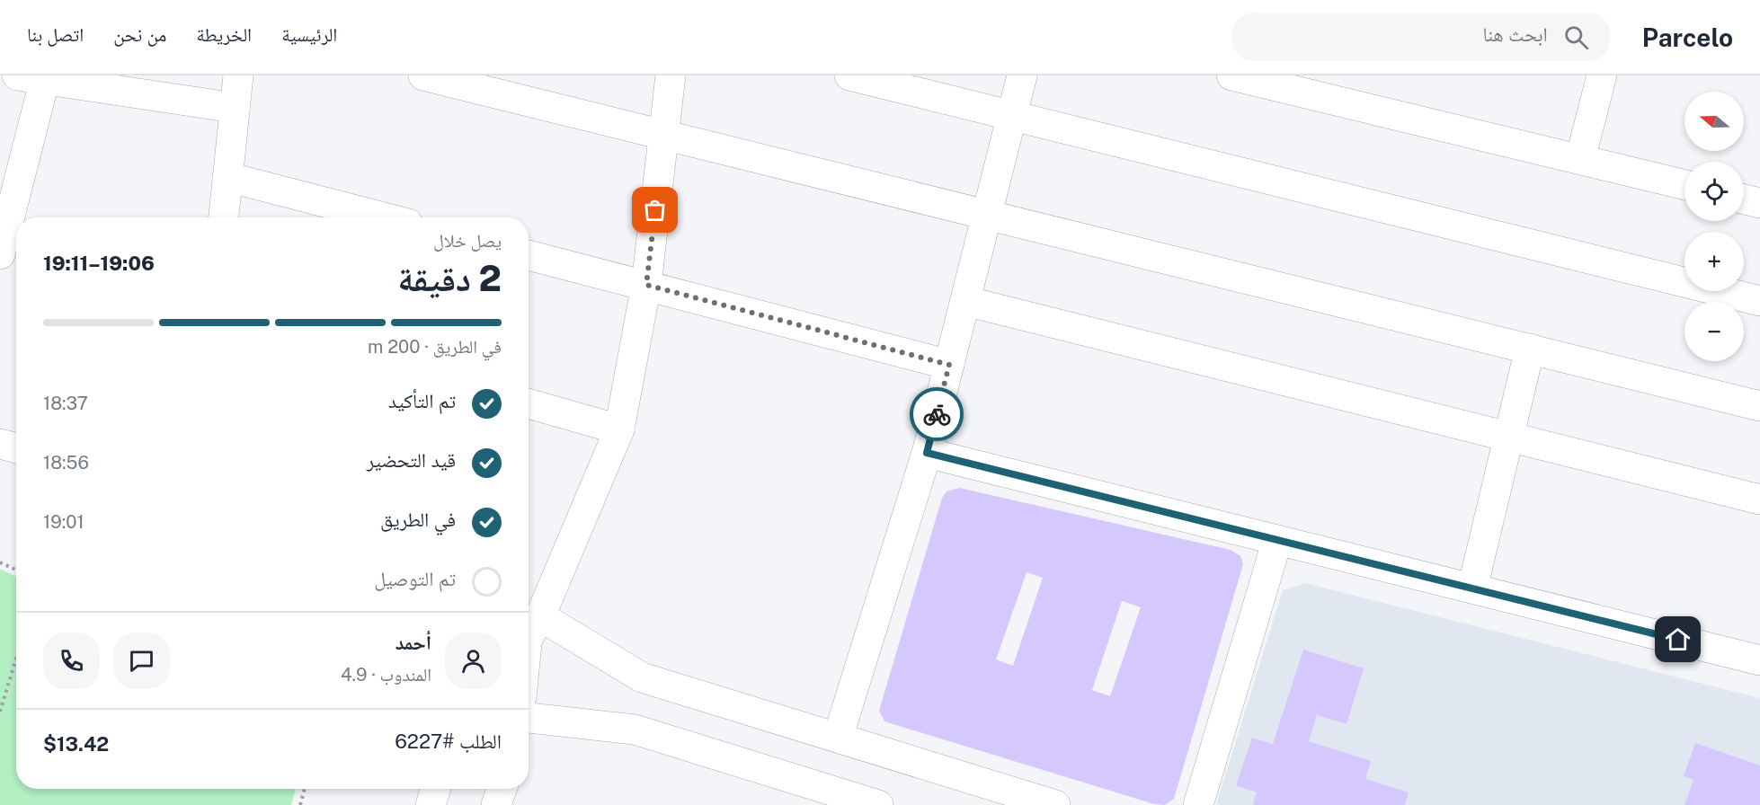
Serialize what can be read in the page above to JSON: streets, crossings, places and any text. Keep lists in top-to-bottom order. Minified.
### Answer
{"north":"left","page":{"header":"Parcelo","search":"ابحث هنا","nav":["الرئيسية","الخريطة","من نحن","اتصل بنا"],"map_buttons":["+","−"],"heading":["2 دقيقة","يصل خلال","19:06–19:11"],"panel":["أحمد","المندوب · 4.9","الطلب #6227","$13.42"],"bar":"في الطريق · 200 m","list":[["تم التأكيد","18:37"],["قيد التحضير","18:56"],["في الطريق","19:01"],"تم التوصيل"]}}
